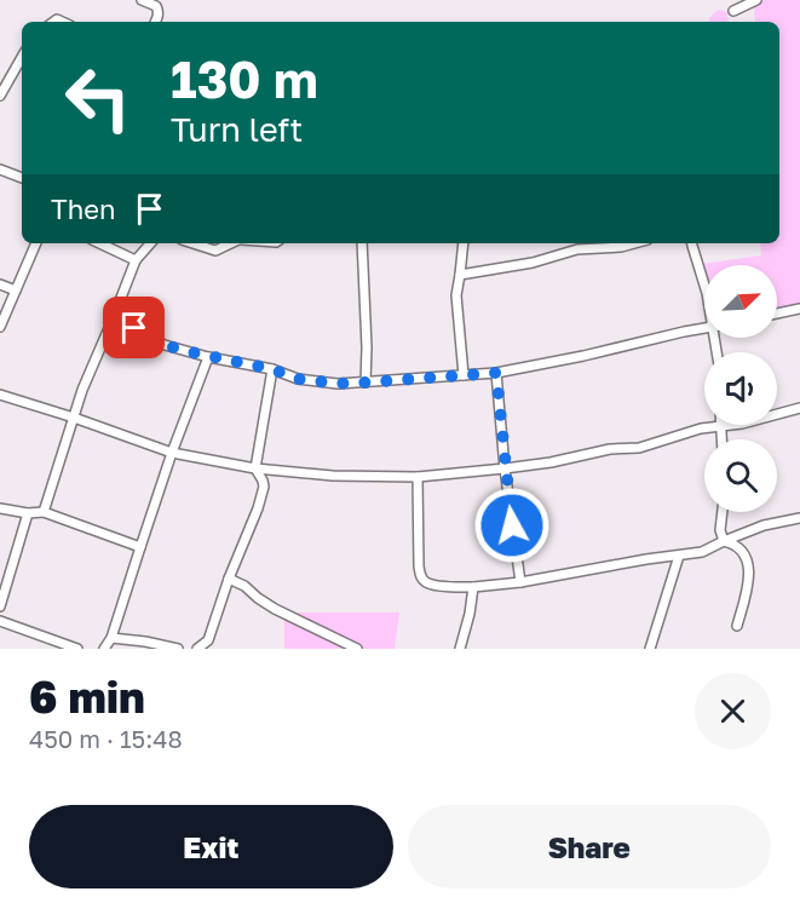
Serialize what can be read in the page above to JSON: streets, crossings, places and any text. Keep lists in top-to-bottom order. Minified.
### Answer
{"north":"top right","page":{"turn":["130 m","Turn left"],"then":"Then","heading":["6 min","450 m · 15:48"],"buttons":["Exit","Share"]}}
